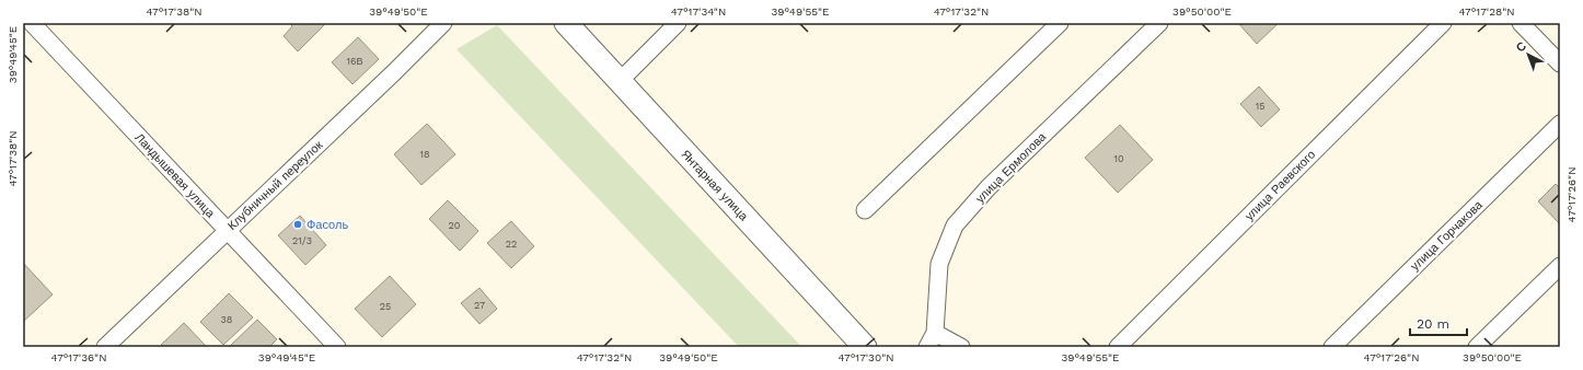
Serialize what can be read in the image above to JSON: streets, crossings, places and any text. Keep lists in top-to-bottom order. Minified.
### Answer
{"streets":{"street":["улица Ермолова","Ландышевая улица","Клубничный переулок","Янтарная улица","улица Раевского","улица Горчакова"]},"crossings":[["Ландышевая улица","Клубничный переулок"]],"places":["Фасоль"],"house_numbers":["16В","15","18","10","20","21/3","22","27","25","38"],"scale_bar":"20 m","north":"top left","coordinates":["47°17'38\"N","39°49'50\"E","47°17'34\"N","39°49'55\"E","47°17'32\"N","39°50'00\"E","47°17'28\"N","39°49'45\"E","47°17'26\"N","47°17'36\"N","47°17'30\"N"]}
